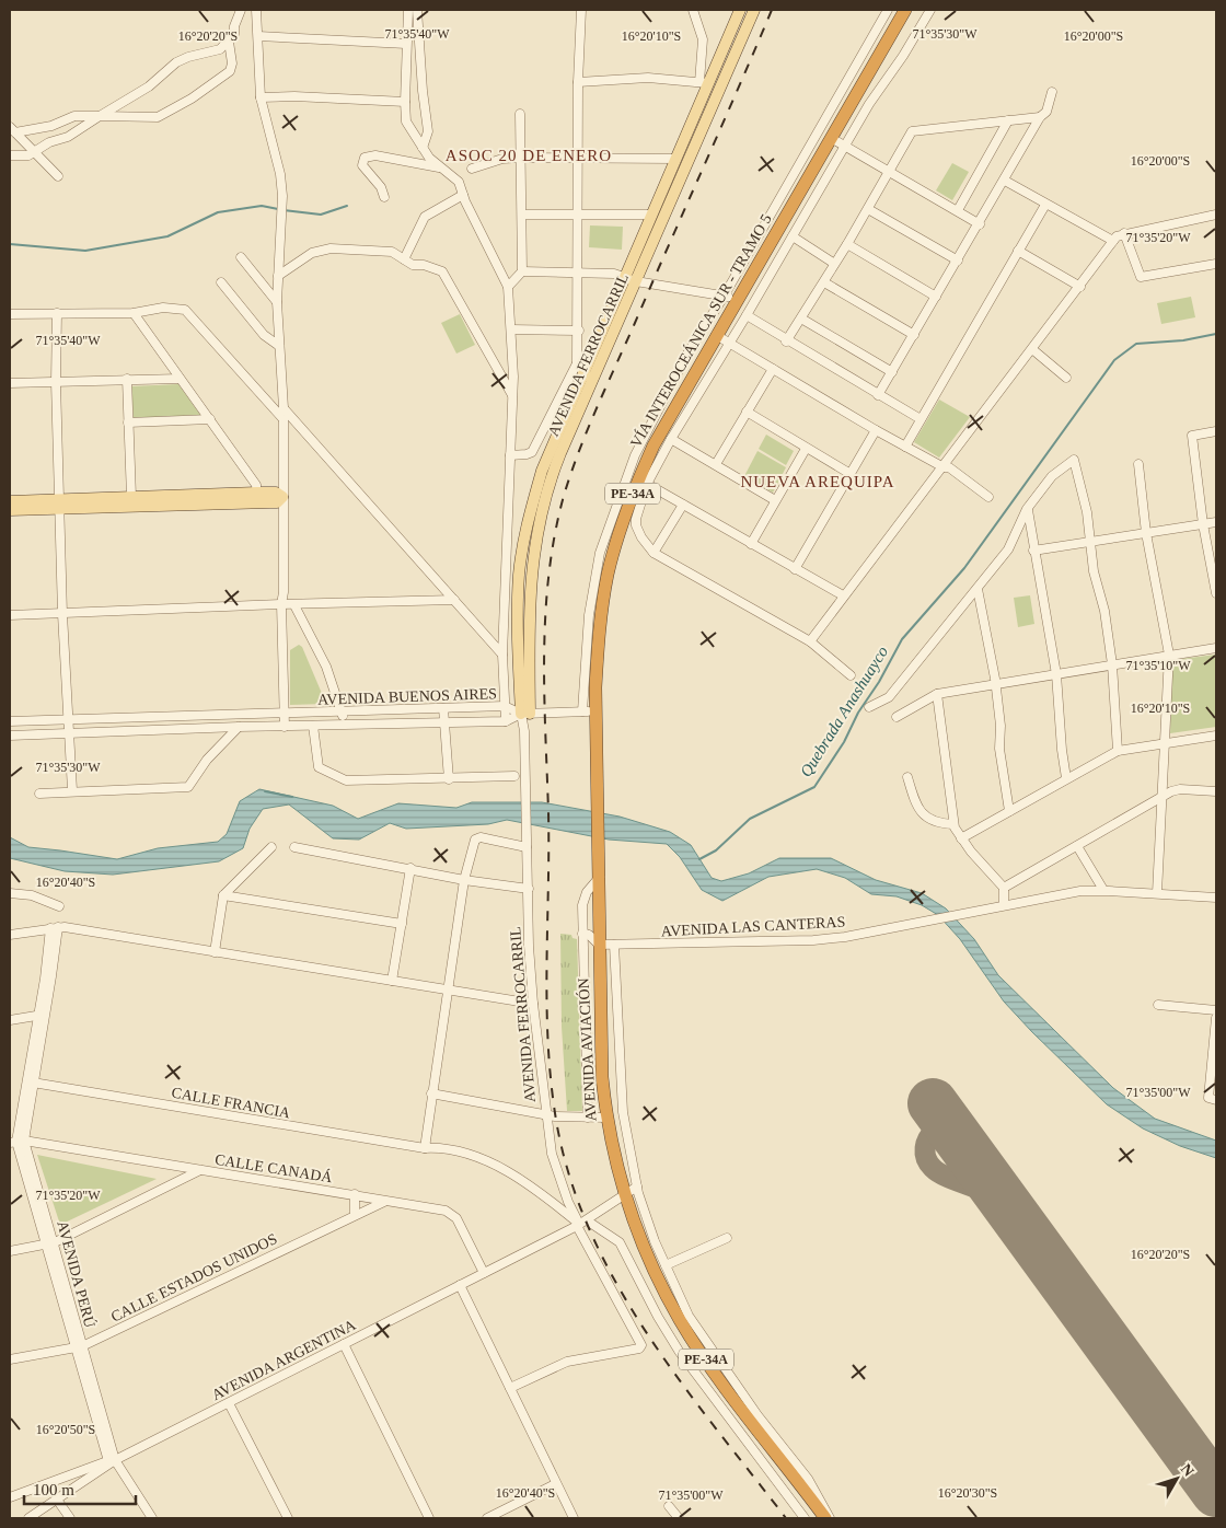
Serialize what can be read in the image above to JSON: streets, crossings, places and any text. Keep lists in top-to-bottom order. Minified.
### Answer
{"streets":{"highway":["VÍA INTEROCEÁNICA SUR - TRAMO 5","PE-34A","AVENIDA AVIACIÓN"],"main road":["AVENIDA FERROCARRIL"],"street":["AVENIDA BUENOS AIRES","AVENIDA LAS CANTERAS","CALLE FRANCIA","CALLE CANADÁ","AVENIDA PERÚ","CALLE ESTADOS UNIDOS","AVENIDA ARGENTINA"]},"crossings":[["VÍA INTEROCEÁNICA SUR - TRAMO 5","AVENIDA AVIACIÓN"],["AVENIDA FERROCARRIL","AVENIDA BUENOS AIRES"],["AVENIDA FERROCARRIL","CALLE FRANCIA"],["AVENIDA FERROCARRIL","AVENIDA ARGENTINA"],["AVENIDA LAS CANTERAS","AVENIDA AVIACIÓN"],["AVENIDA AVIACIÓN","AVENIDA ARGENTINA"],["CALLE FRANCIA","AVENIDA PERÚ"],["CALLE FRANCIA","AVENIDA ARGENTINA"],["CALLE CANADÁ","AVENIDA PERÚ"],["CALLE CANADÁ","CALLE ESTADOS UNIDOS"],["CALLE CANADÁ","AVENIDA ARGENTINA"],["AVENIDA PERÚ","CALLE ESTADOS UNIDOS"],["AVENIDA PERÚ","AVENIDA ARGENTINA"]],"districts":["ASOC 20 DE ENERO","NUEVA AREQUIPA"],"water":["Quebrada Anashuayco"],"scale_bar":"100 m","north":"top right","coordinates":["71°35'40\"W","71°35'30\"W","16°20'20\"S","16°20'10\"S","16°20'00\"S","71°35'20\"W","71°35'10\"W","16°20'40\"S","71°35'00\"W","16°20'50\"S","16°20'30\"S"]}
